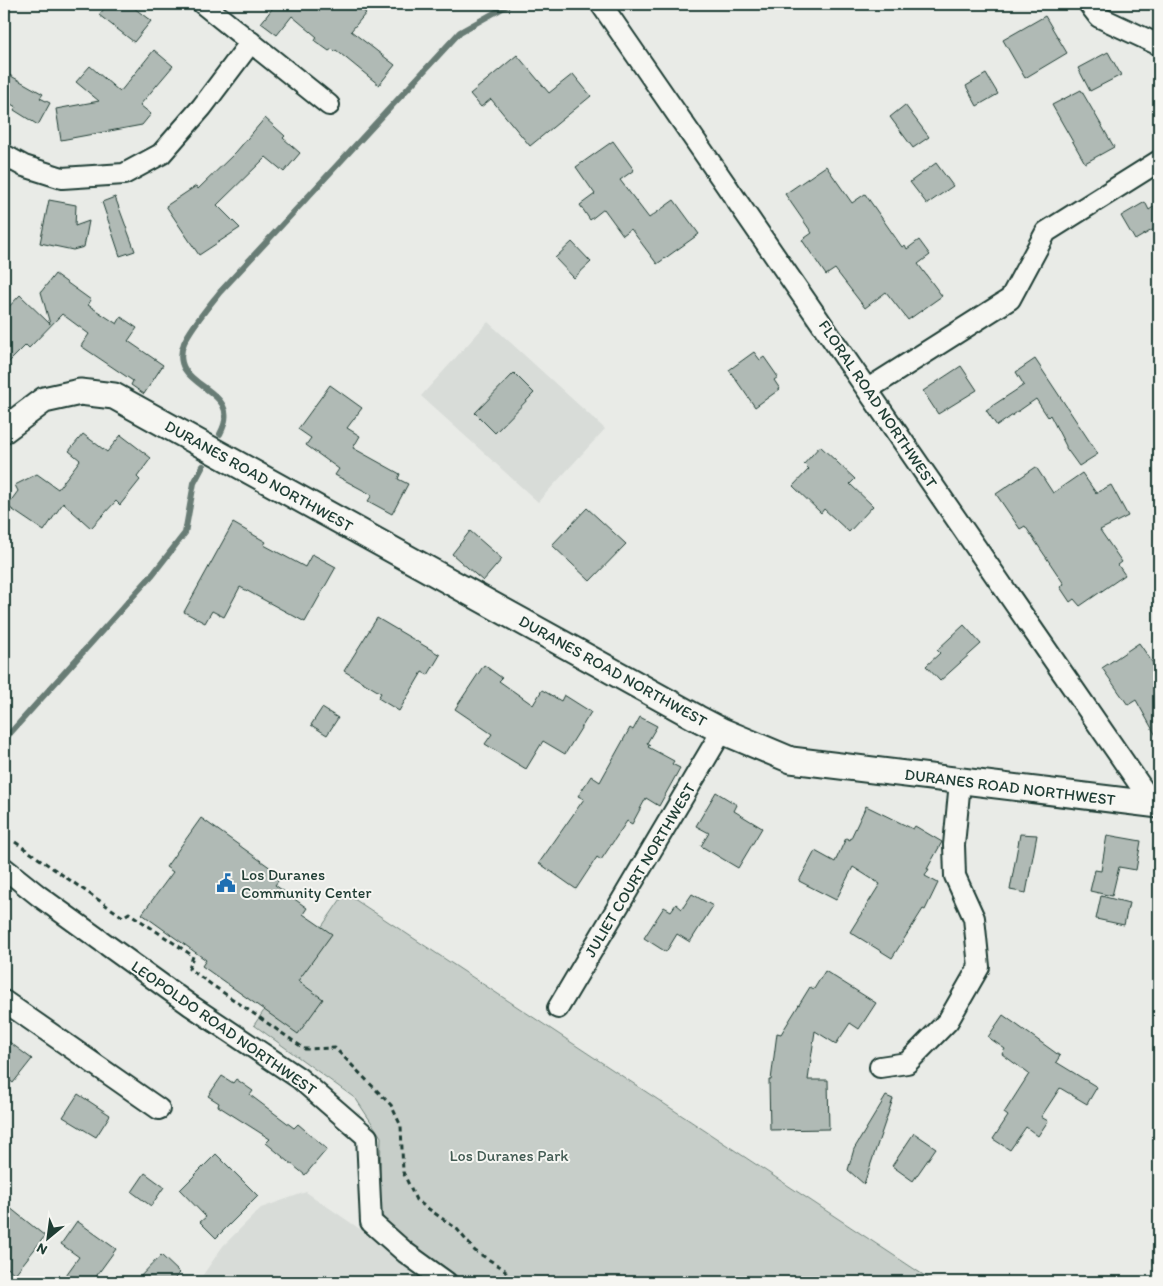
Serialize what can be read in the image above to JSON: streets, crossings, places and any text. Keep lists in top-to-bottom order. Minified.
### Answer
{"streets":{"street":["FLORAL ROAD NORTHWEST","DURANES ROAD NORTHWEST","JULIET COURT NORTHWEST","LEOPOLDO ROAD NORTHWEST"]},"crossings":[["FLORAL ROAD NORTHWEST","DURANES ROAD NORTHWEST"],["DURANES ROAD NORTHWEST","JULIET COURT NORTHWEST"]],"parks":["Los Duranes Park"],"places":{"public building":["Los Duranes Community Center"]},"north":"bottom left"}
